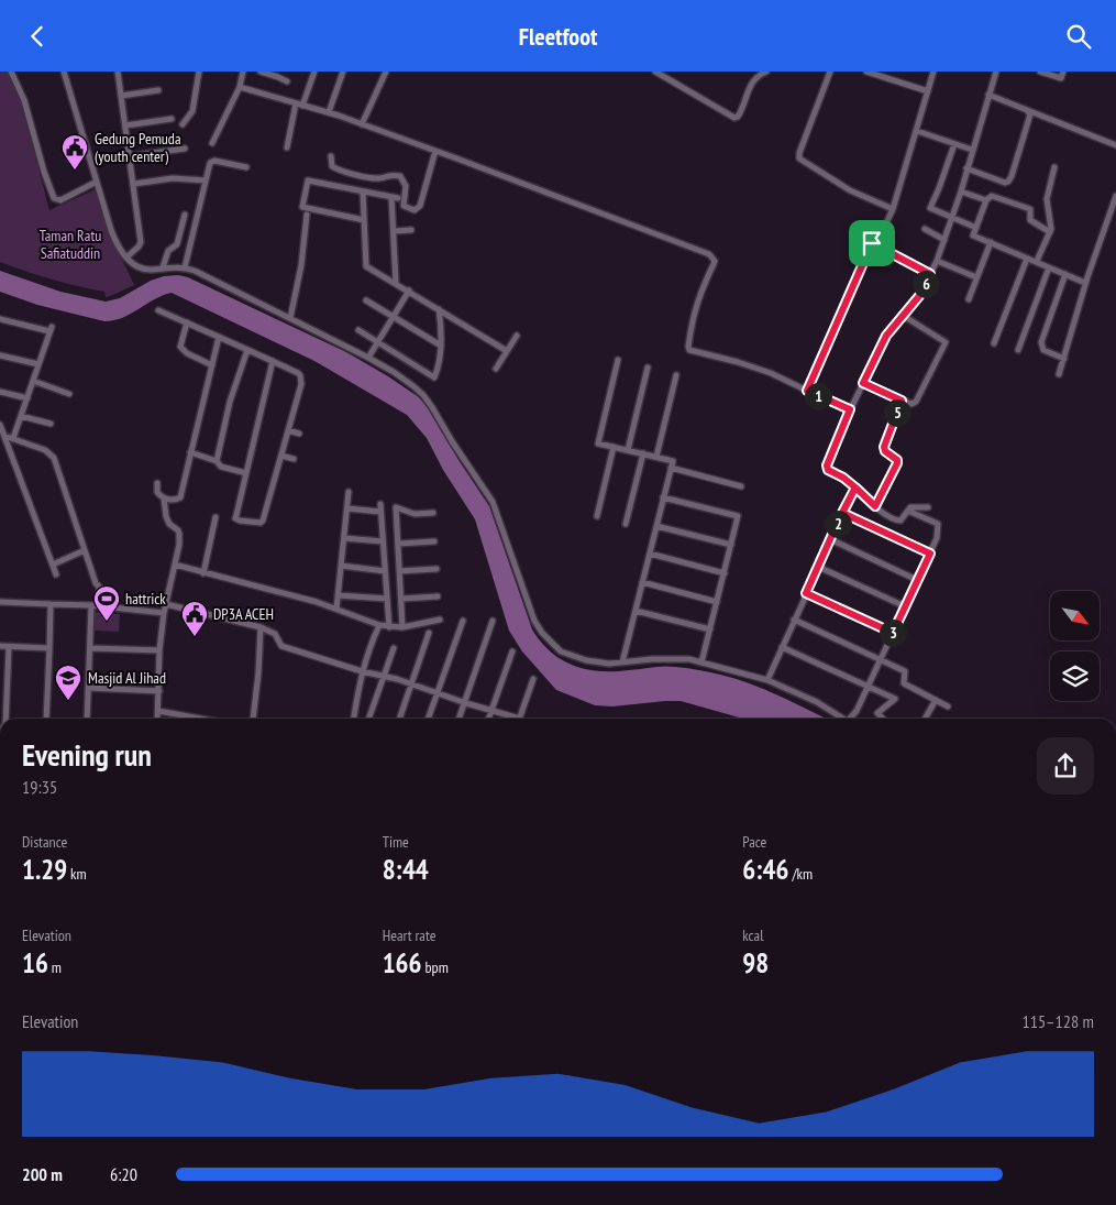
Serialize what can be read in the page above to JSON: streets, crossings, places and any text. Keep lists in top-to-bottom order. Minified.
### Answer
{"parks":["Taman Ratu Safiatuddin"],"places":{"public building":["Gedung Pemuda (youth center)","DP3A ACEH"],"sports":["hattrick"],"school or university":["Masjid Al Jihad"]},"north":"bottom right","page":{"header":"Fleetfoot","pins":["6","1","5","2","3"],"heading":["Evening run","19:35"],"stats":[["Distance","1.29 km"],["Time","8:44"],["Pace","6:46 /km"],["Elevation","16 m"],["Heart rate","166 bpm"],["kcal","98"]],"chart":["Elevation","115–128 m"],"list":[{"name":"200 m","note":"6:20"}]}}
